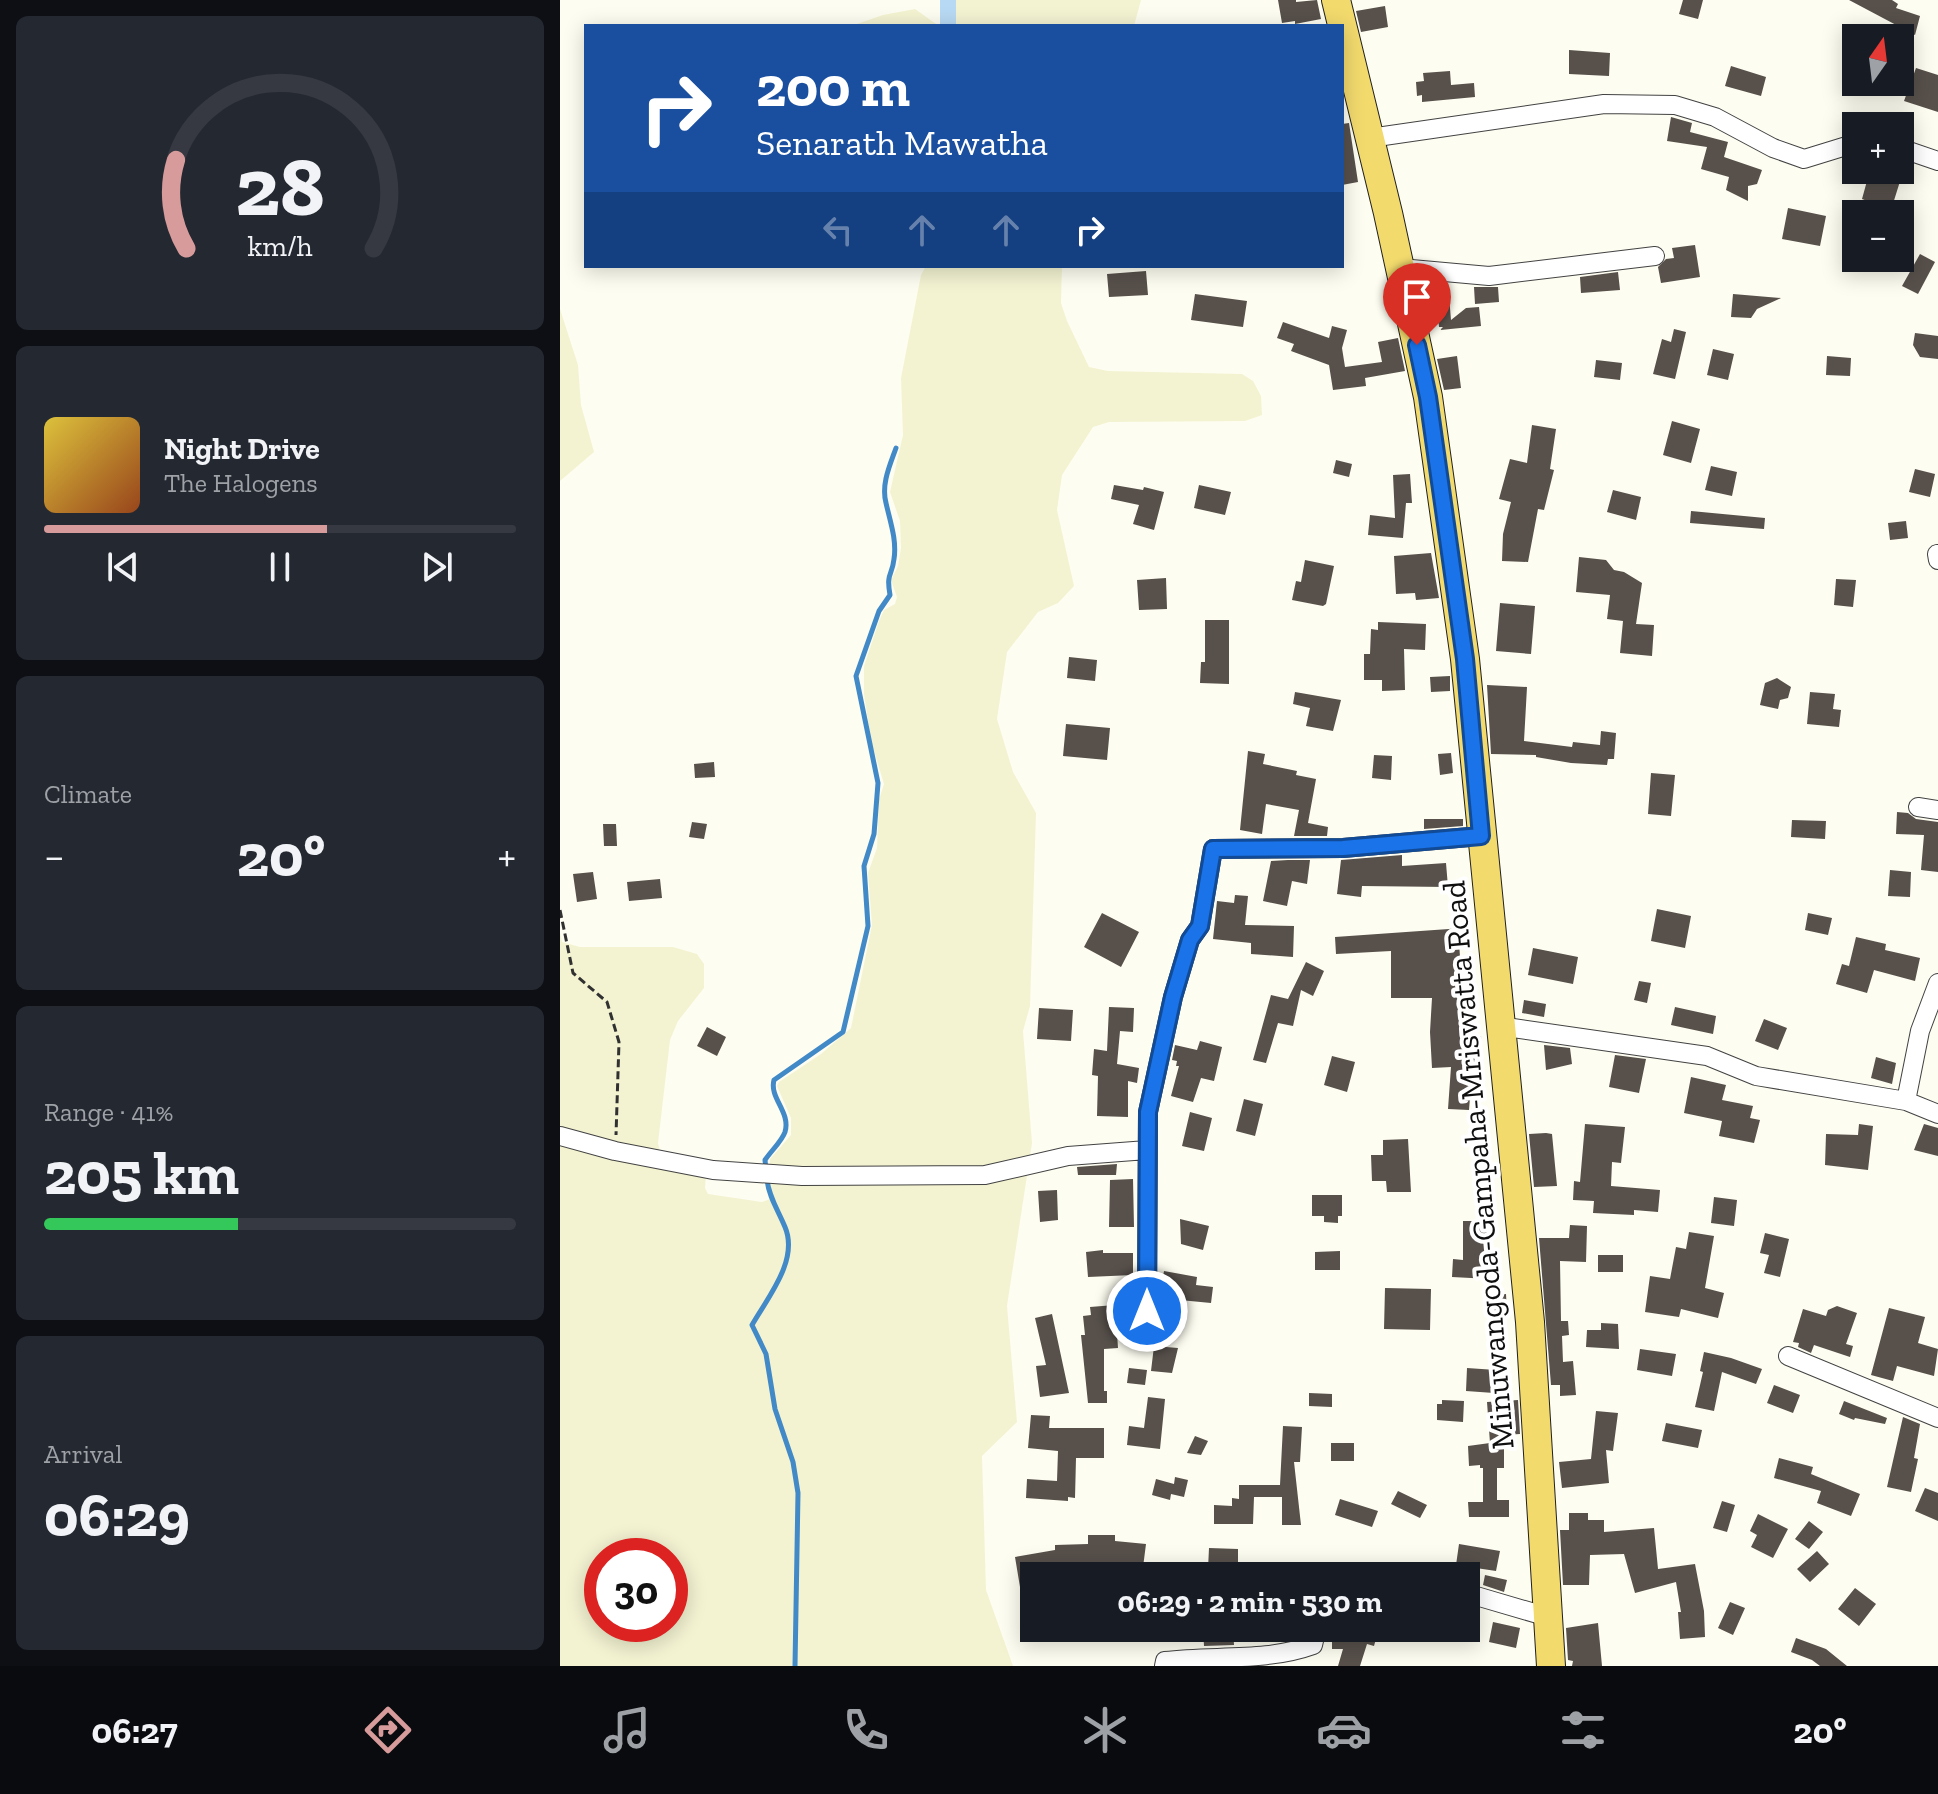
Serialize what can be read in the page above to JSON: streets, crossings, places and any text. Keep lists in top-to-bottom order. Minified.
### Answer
{"streets":{"main road":["Minuwangoda-Gampaha-Mriswatta Road"]},"north":"top","page":{"map_buttons":["+","−"],"turn":["200 m","Senarath Mawatha"],"song":["Night Drive","The Halogens"],"tile":["Climate",["Range · 41%","205 km"],["Arrival","06:29"]],"heat":["−","20°","+"],"limit":"30","trip":"06:29 · 2 min · 530 m","tabs":["06:27","20°"],"gauge":["28","km/h"]}}
